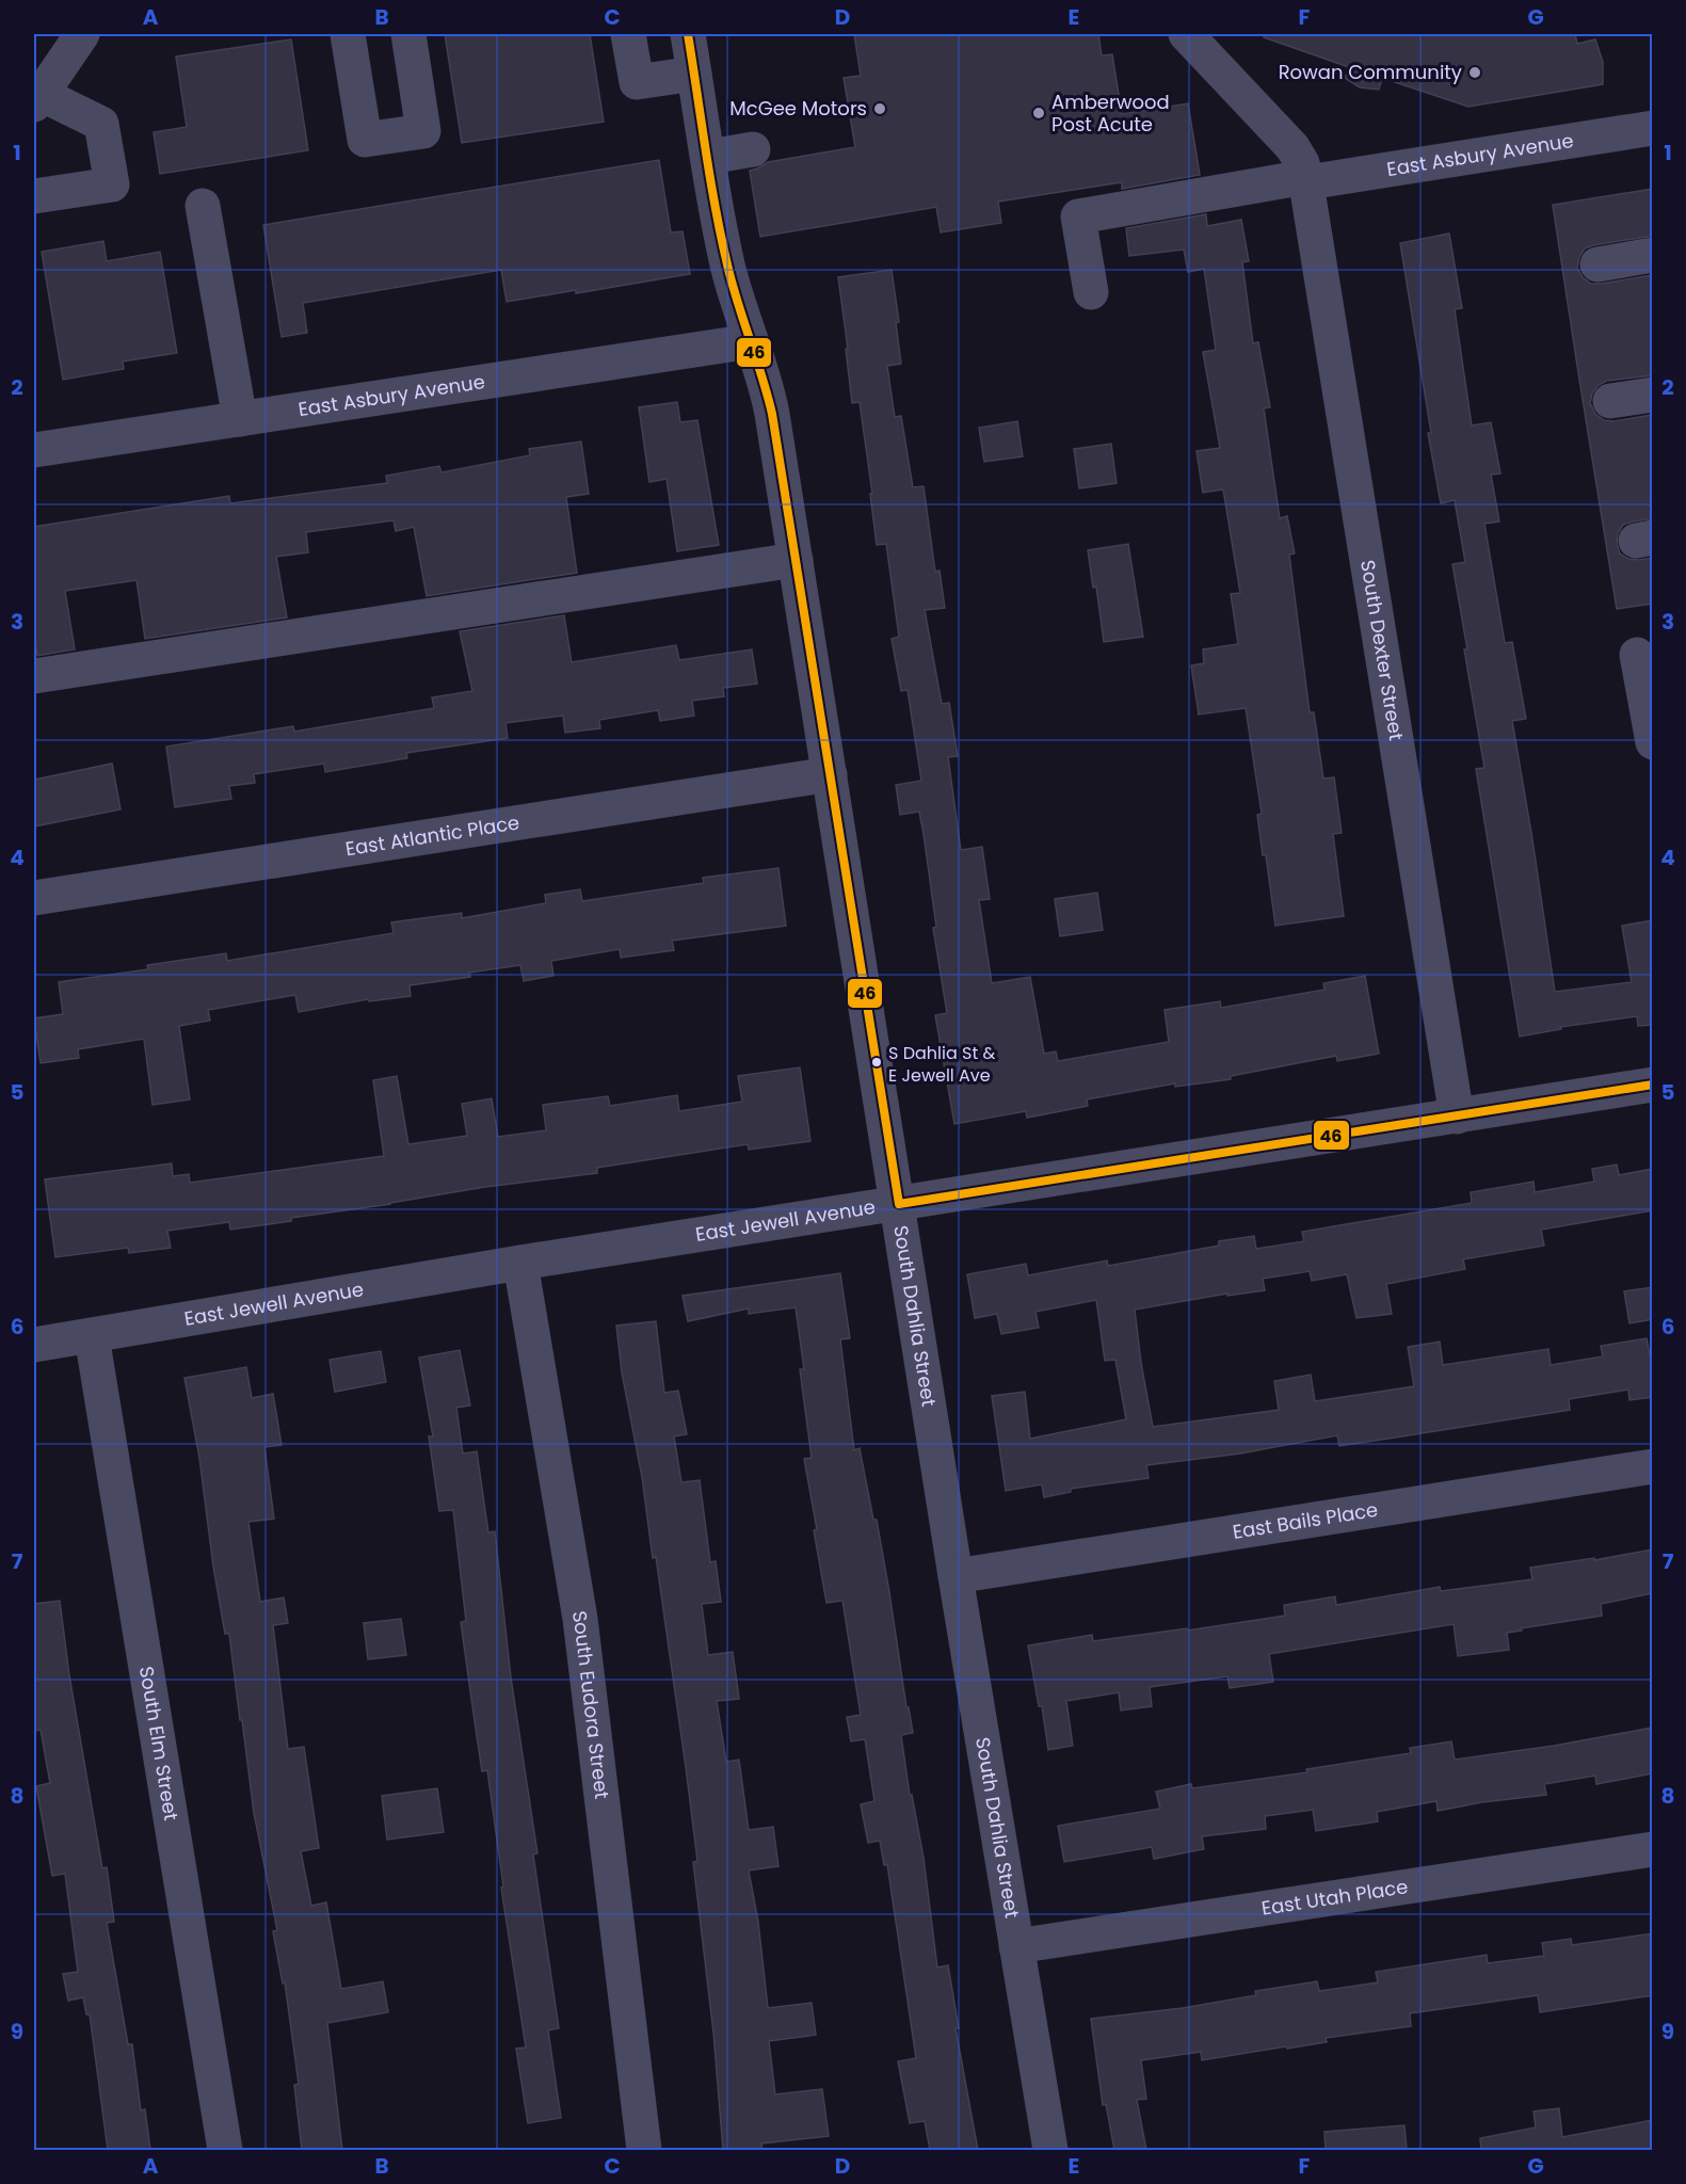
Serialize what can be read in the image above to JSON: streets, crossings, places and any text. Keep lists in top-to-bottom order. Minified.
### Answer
{"streets":{"street":["East Asbury Avenue","South Dexter Street","East Atlantic Place","East Jewell Avenue","South Dahlia Street","East Bails Place","South Eudora Street","South Elm Street","East Utah Place"]},"crossings":[["East Asbury Avenue","South Dexter Street"],["East Asbury Avenue","South Dahlia Street"],["South Dexter Street","East Jewell Avenue"],["East Atlantic Place","South Dahlia Street"],["East Jewell Avenue","South Dahlia Street"],["East Jewell Avenue","South Eudora Street"],["East Jewell Avenue","South Elm Street"],["South Dahlia Street","East Bails Place"],["South Dahlia Street","East Utah Place"]],"places":["Rowan Community","McGee Motors","Amberwood Post Acute","S Dahlia St & E Jewell Ave"],"lines":["transit line 46"],"grid":{"columns":["A","B","C","D","E","F","G"],"rows":["1","2","3","4","5","6","7","8","9"]}}
